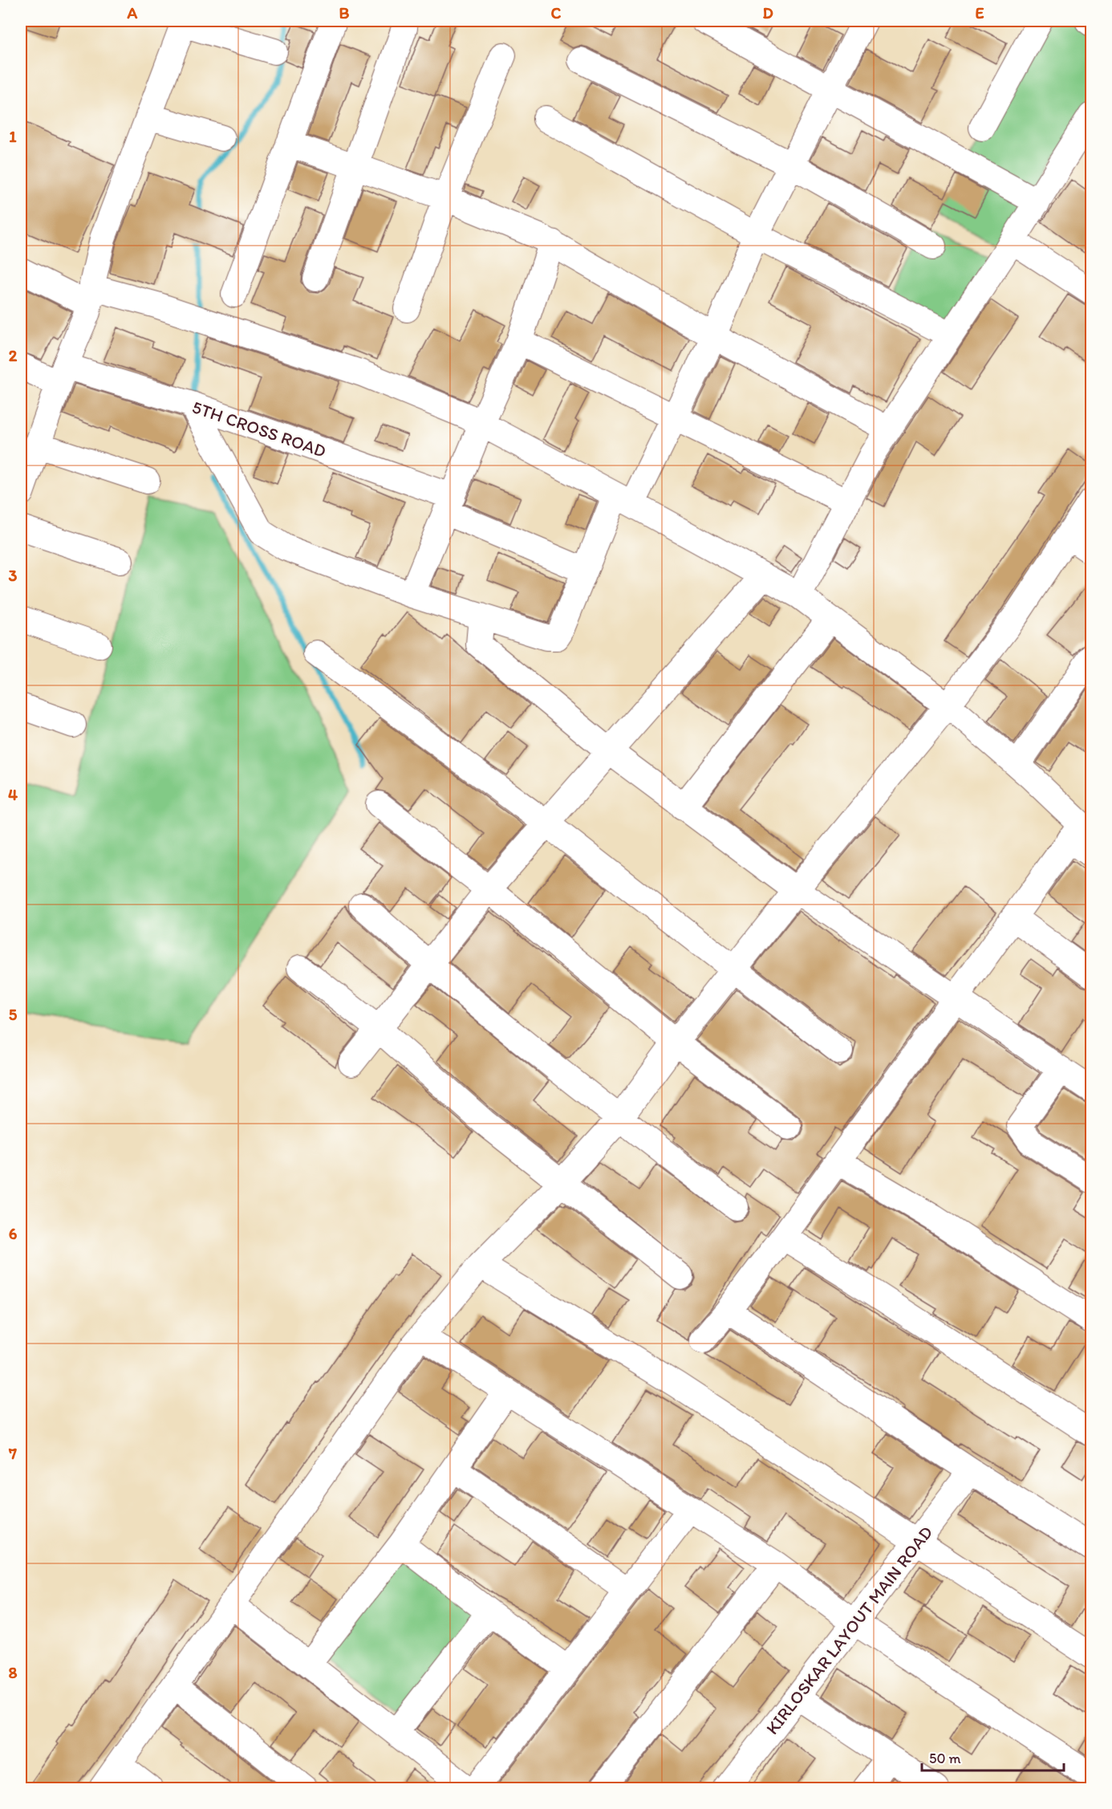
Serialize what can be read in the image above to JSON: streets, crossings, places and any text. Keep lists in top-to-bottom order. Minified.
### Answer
{"streets":{"street":["5TH CROSS ROAD","KIRLOSKAR LAYOUT MAIN ROAD"]},"scale_bar":"50 m","grid":{"columns":["A","B","C","D","E"],"rows":["1","2","3","4","5","6","7","8"]}}
